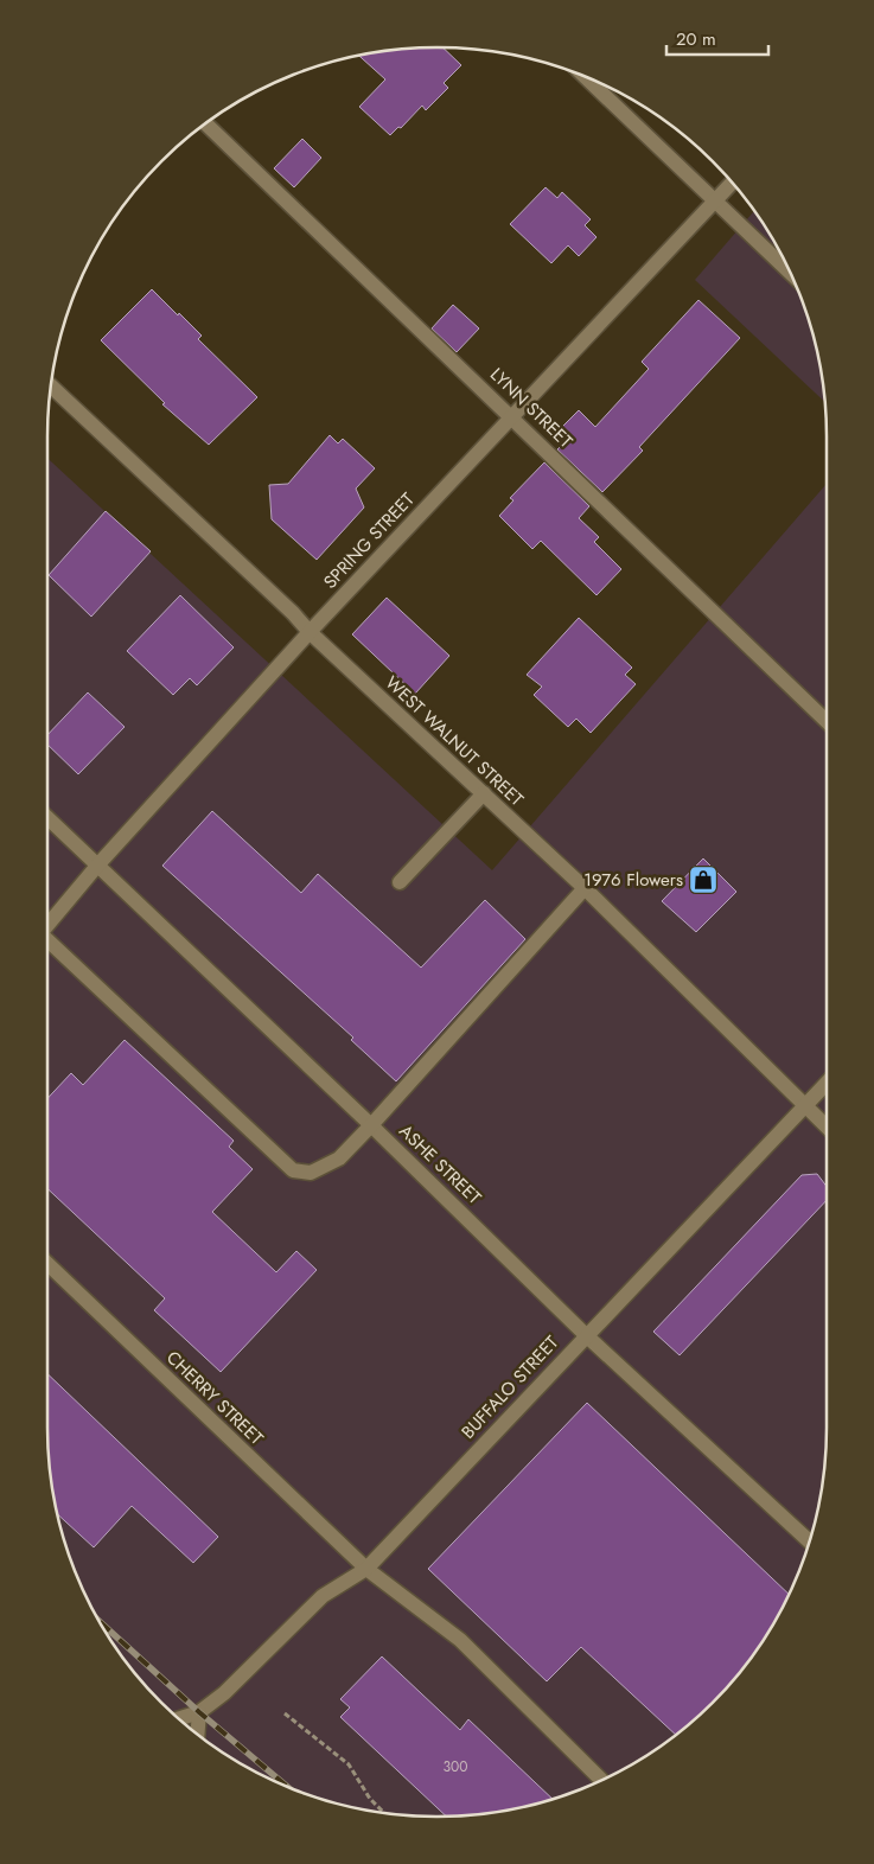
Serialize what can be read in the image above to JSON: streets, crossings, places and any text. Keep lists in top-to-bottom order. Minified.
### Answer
{"streets":{"street":["LYNN STREET","SPRING STREET","WEST WALNUT STREET","ASHE STREET","BUFFALO STREET","CHERRY STREET"]},"crossings":[["LYNN STREET","SPRING STREET"],["SPRING STREET","WEST WALNUT STREET"],["SPRING STREET","ASHE STREET"],["WEST WALNUT STREET","BUFFALO STREET"],["ASHE STREET","BUFFALO STREET"],["BUFFALO STREET","CHERRY STREET"]],"places":{"shop":["1976 Flowers"]},"house_numbers":["300"],"scale_bar":"20 m"}
